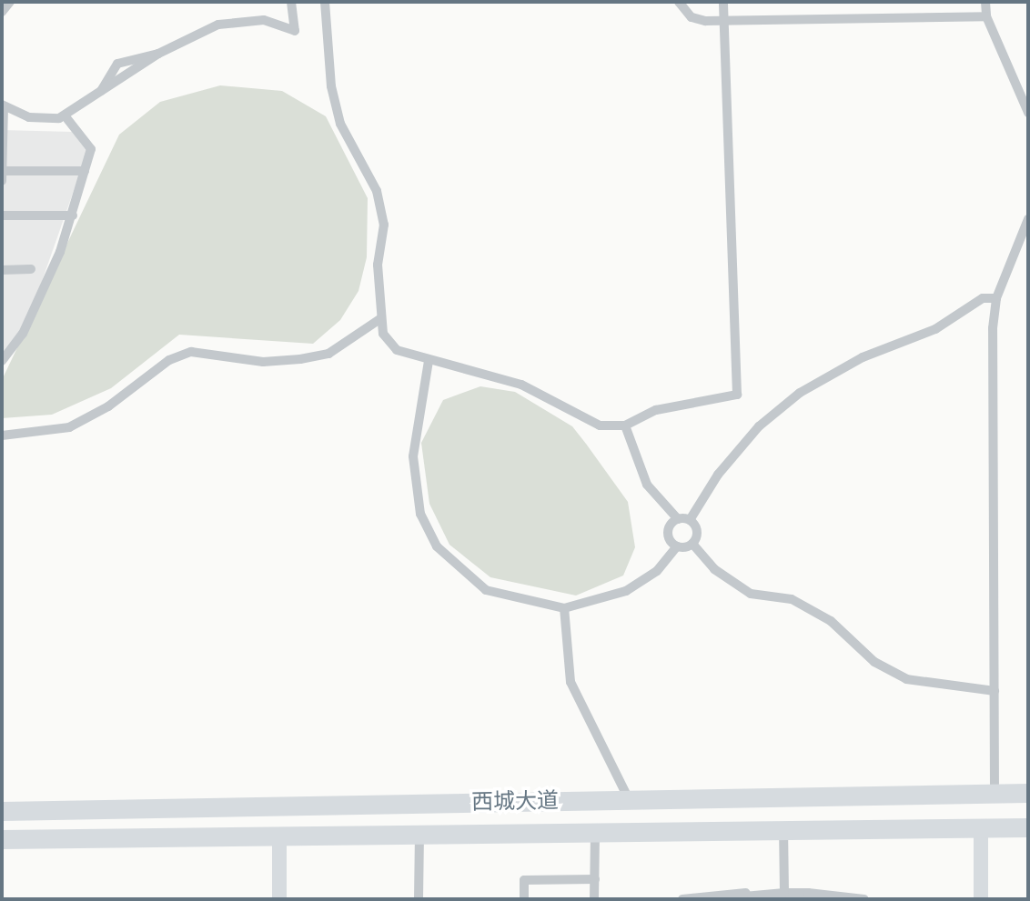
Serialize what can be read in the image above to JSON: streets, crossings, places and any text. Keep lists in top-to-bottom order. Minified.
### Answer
{"streets":{"highway":["西城大道"]}}
